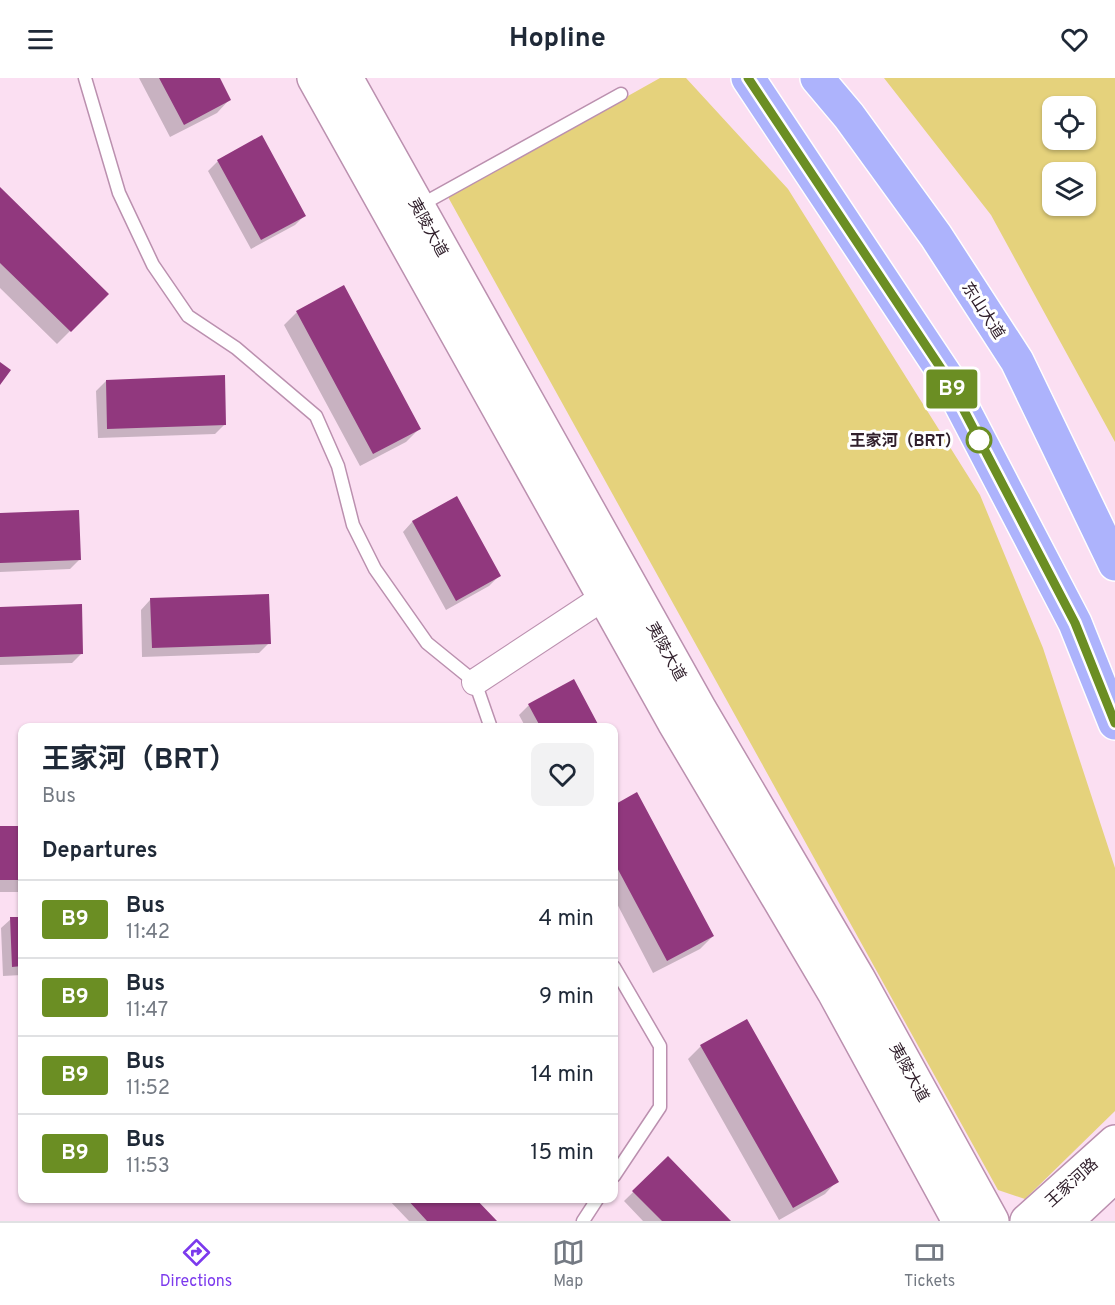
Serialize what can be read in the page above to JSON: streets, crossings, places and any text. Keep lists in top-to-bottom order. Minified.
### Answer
{"streets":{"main road":["夷陵大道","东山大道","王家河路"]},"places":["王家河（BRT）"],"lines":["bus line B9"],"page":{"header":"Hopline","on_map":"B9","heading":[["王家河（BRT）","Bus"],"Departures"],"list":[{"mark":"B9","name":"Bus","note":"11:42","value":"4 min"},{"mark":"B9","name":"Bus","note":"11:47","value":"9 min"},{"mark":"B9","name":"Bus","note":"11:52","value":"14 min"},{"mark":"B9","name":"Bus","note":"11:53","value":"15 min"}],"tabs":["Directions","Map","Tickets"]}}
